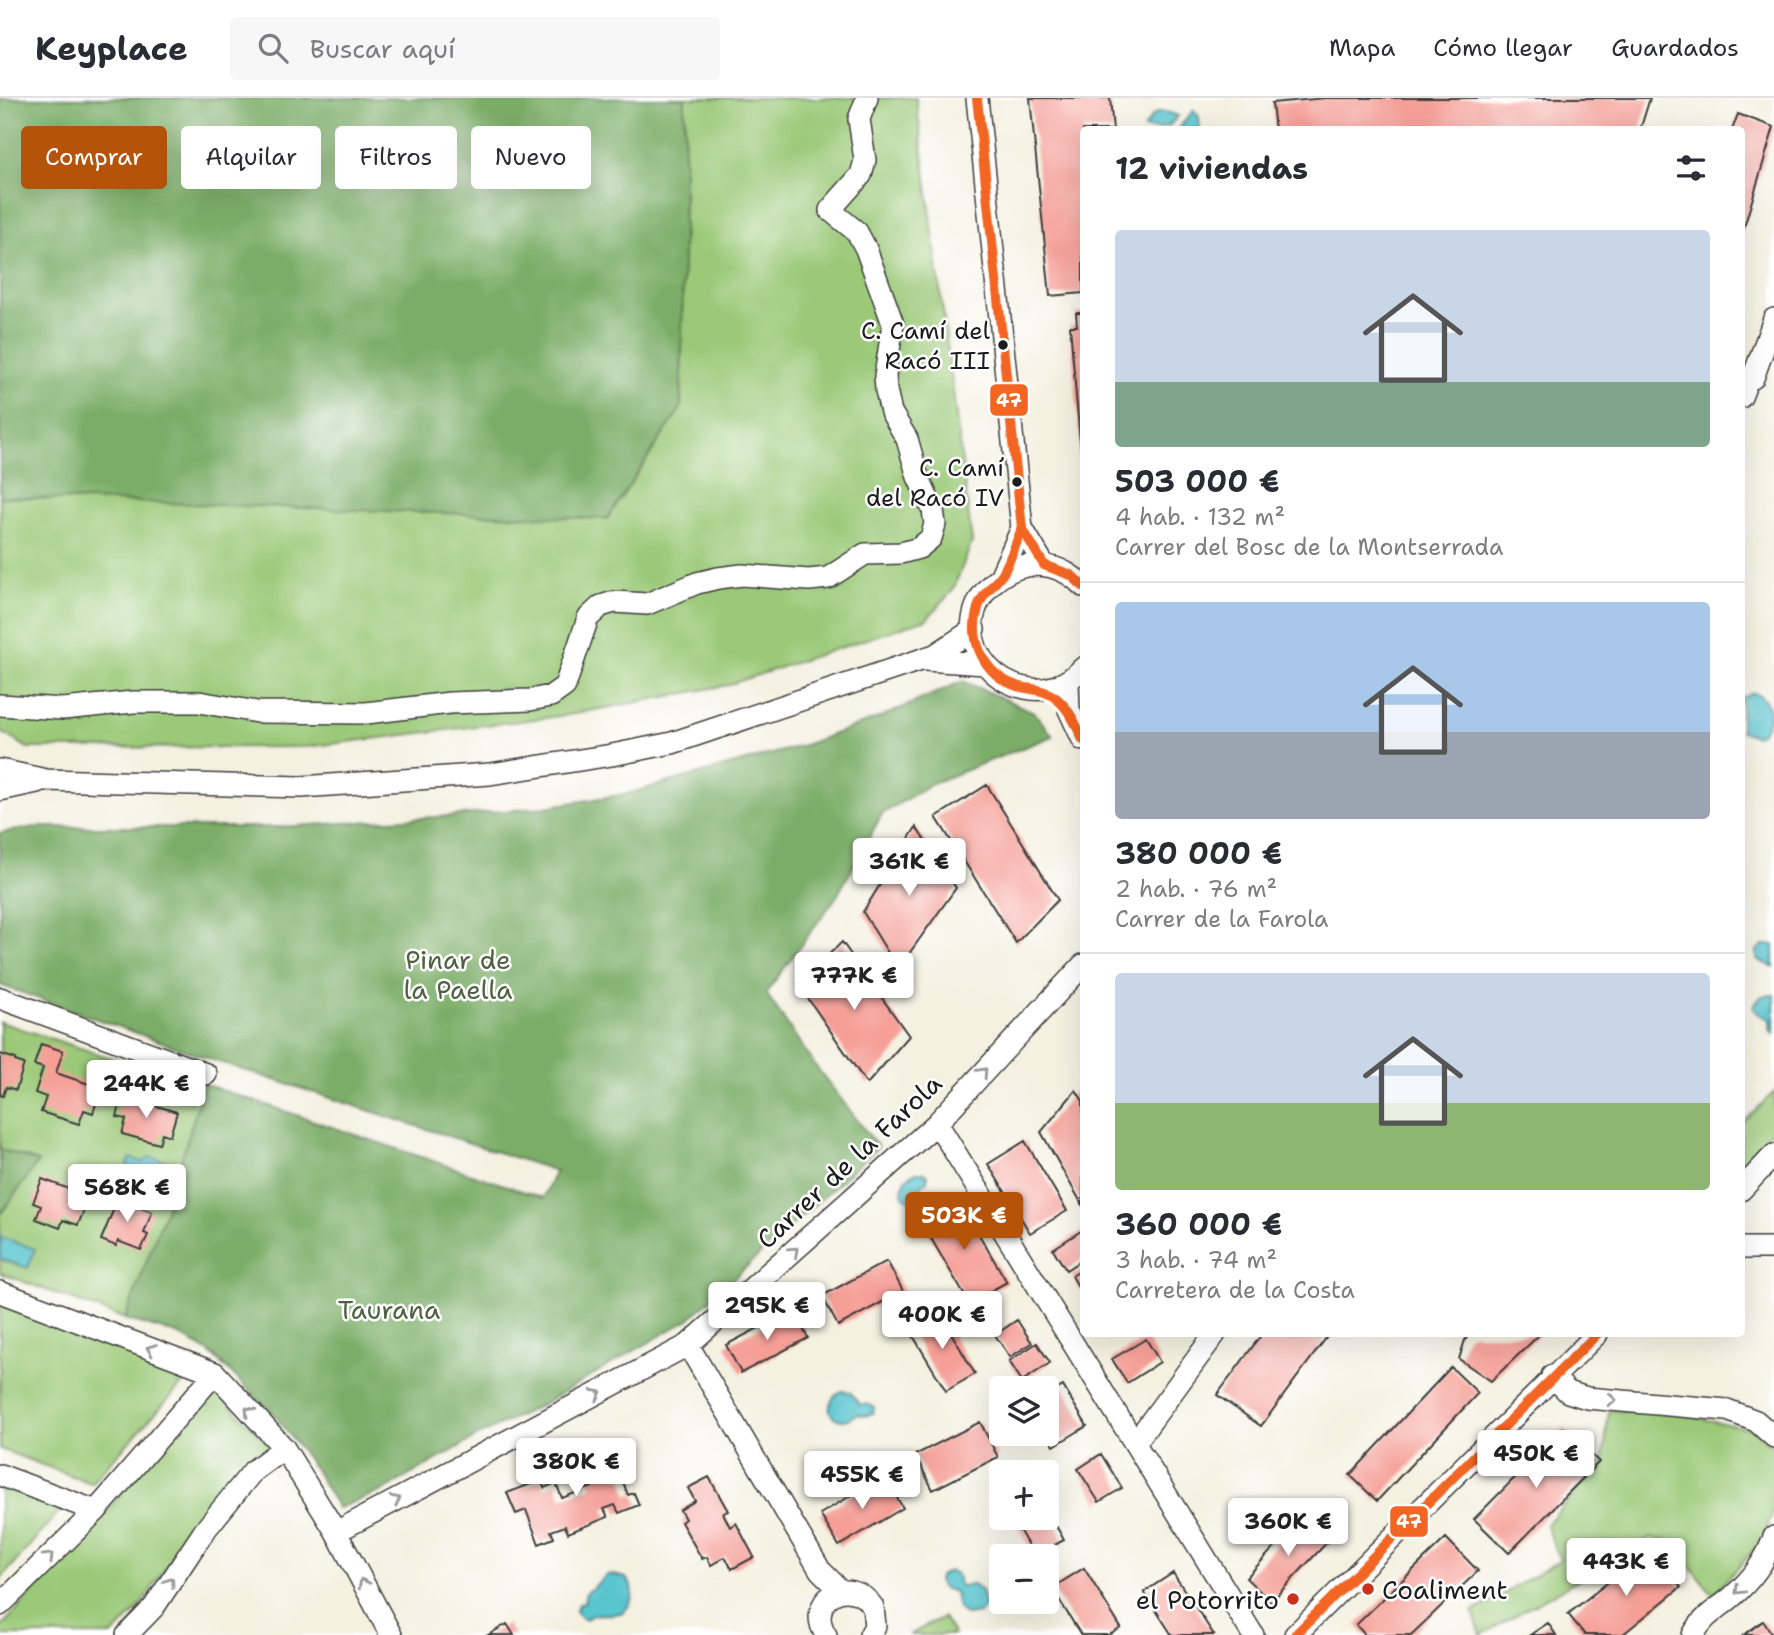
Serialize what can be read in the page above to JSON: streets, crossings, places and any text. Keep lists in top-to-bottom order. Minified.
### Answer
{"streets":{"street":["Carrer de la Farola"]},"one_way":["Carrer de la Farola"],"parks":["Pinar de la Paella","Taurana"],"places":["C. Camí del Racó III","C. Camí del Racó IV","Coaliment","el Potorrito"],"lines":["transit line 47"],"page":{"header":"Keyplace","search":"Buscar aquí","nav":["Mapa","Cómo llegar","Guardados"],"chip":["Comprar","Alquilar","Filtros","Nuevo"],"heading":"12 viviendas","list":[{"name":"503 000 €","note":"4 hab. · 132 m² · Carrer del Bosc de la Montserrada"},{"name":"380 000 €","note":"2 hab. · 76 m² · Carrer de la Farola"},{"name":"360 000 €","note":"3 hab. · 74 m² · Carretera de la Costa"}],"price":["361K €","777K €","244K €","568K €","503K €","295K €","400K €","450K €","380K €","455K €","360K €","443K €"],"map_buttons":["+","−"]}}
